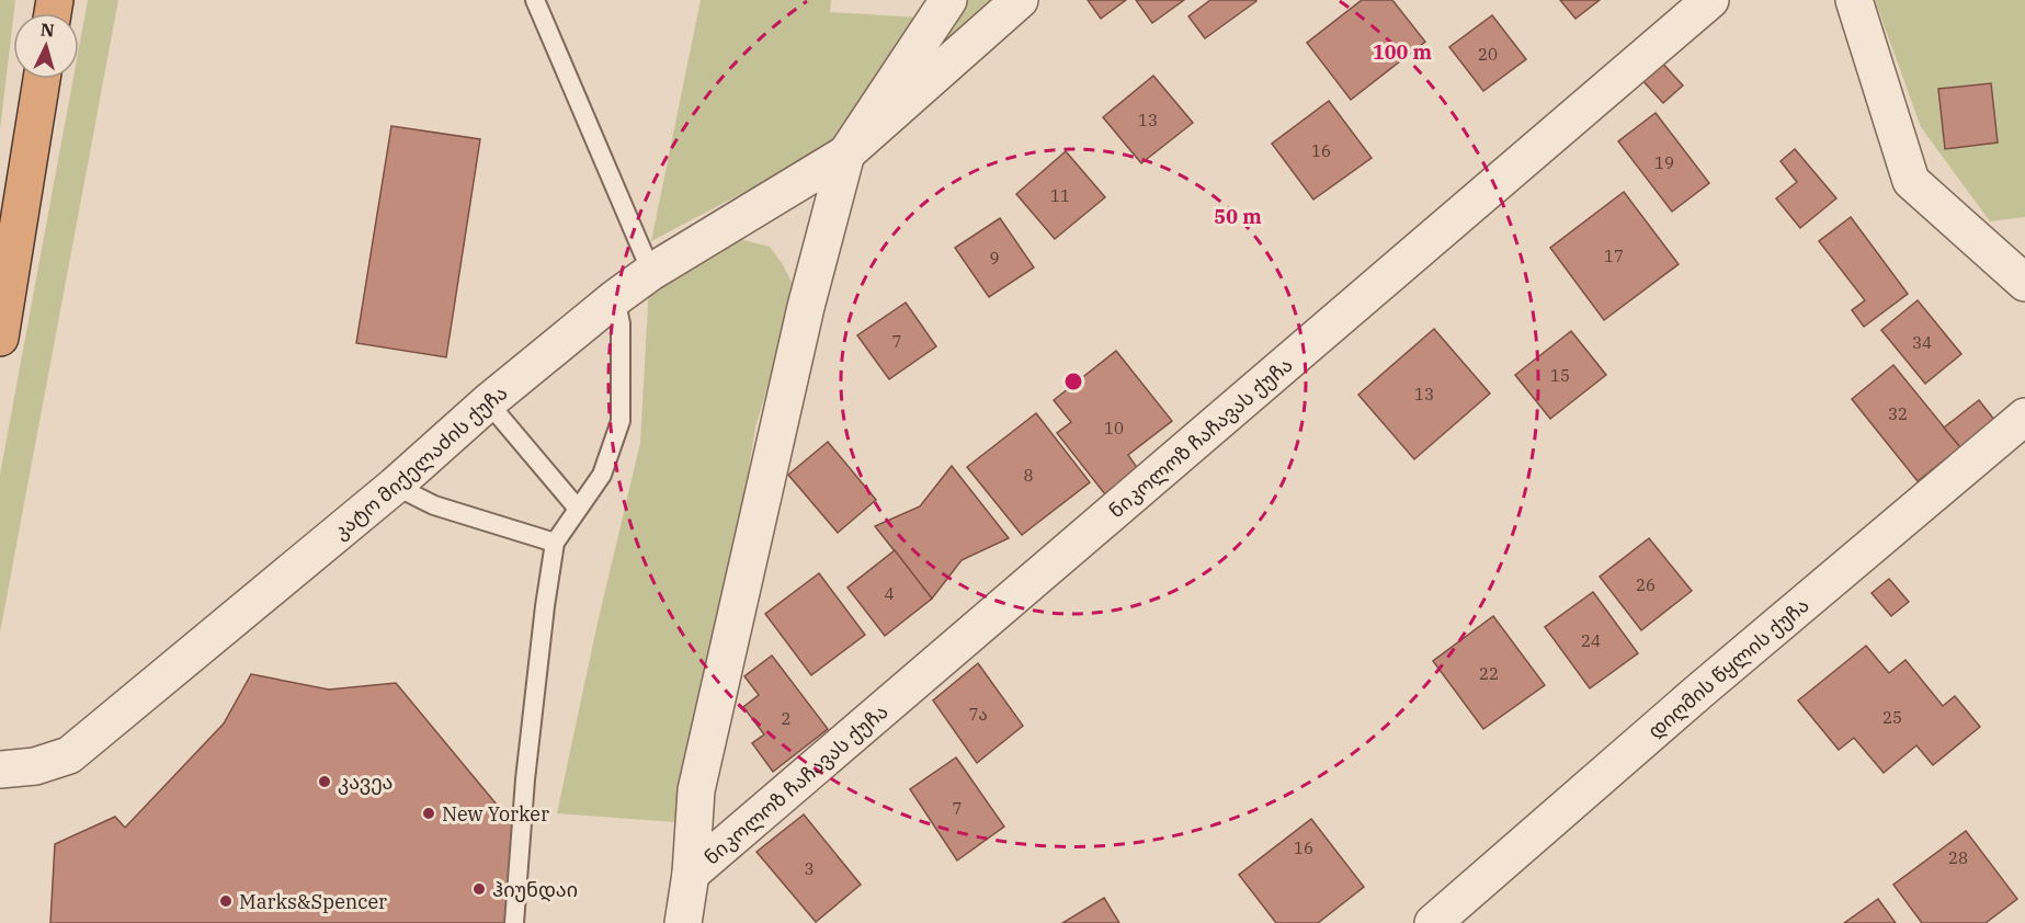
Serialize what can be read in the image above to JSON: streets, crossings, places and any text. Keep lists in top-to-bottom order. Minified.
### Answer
{"streets":{"street":["ნიკოლოზ ჩაჩავას ქუჩა","კატო მიქელაძის ქუჩა","დიღმის წყლის ქუჩა"]},"places":["კავეა","New Yorker","ჰიუნდაი","Marks&Spencer"],"house_numbers":["20","13","16","19","11","17","9","7","34","15","13","32","10","8","26","4","24","22","7ა","25","2","7","16","28","3"],"north":"top","rings":["100 m","50 m"]}
